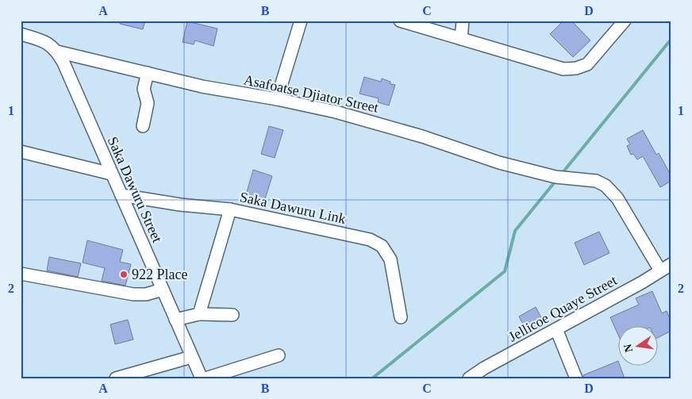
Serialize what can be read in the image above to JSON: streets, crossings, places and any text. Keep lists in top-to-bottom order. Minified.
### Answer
{"streets":{"street":["Asafoatse Djiator Street","Saka Dawuru Street","Saka Dawuru Link","Jellicoe Quaye Street"]},"crossings":[["Asafoatse Djiator Street","Saka Dawuru Street"],["Asafoatse Djiator Street","Jellicoe Quaye Street"],["Saka Dawuru Street","Saka Dawuru Link"]],"places":["922 Place"],"north":"left","grid":{"columns":["A","B","C","D"],"rows":["1","2"]}}
